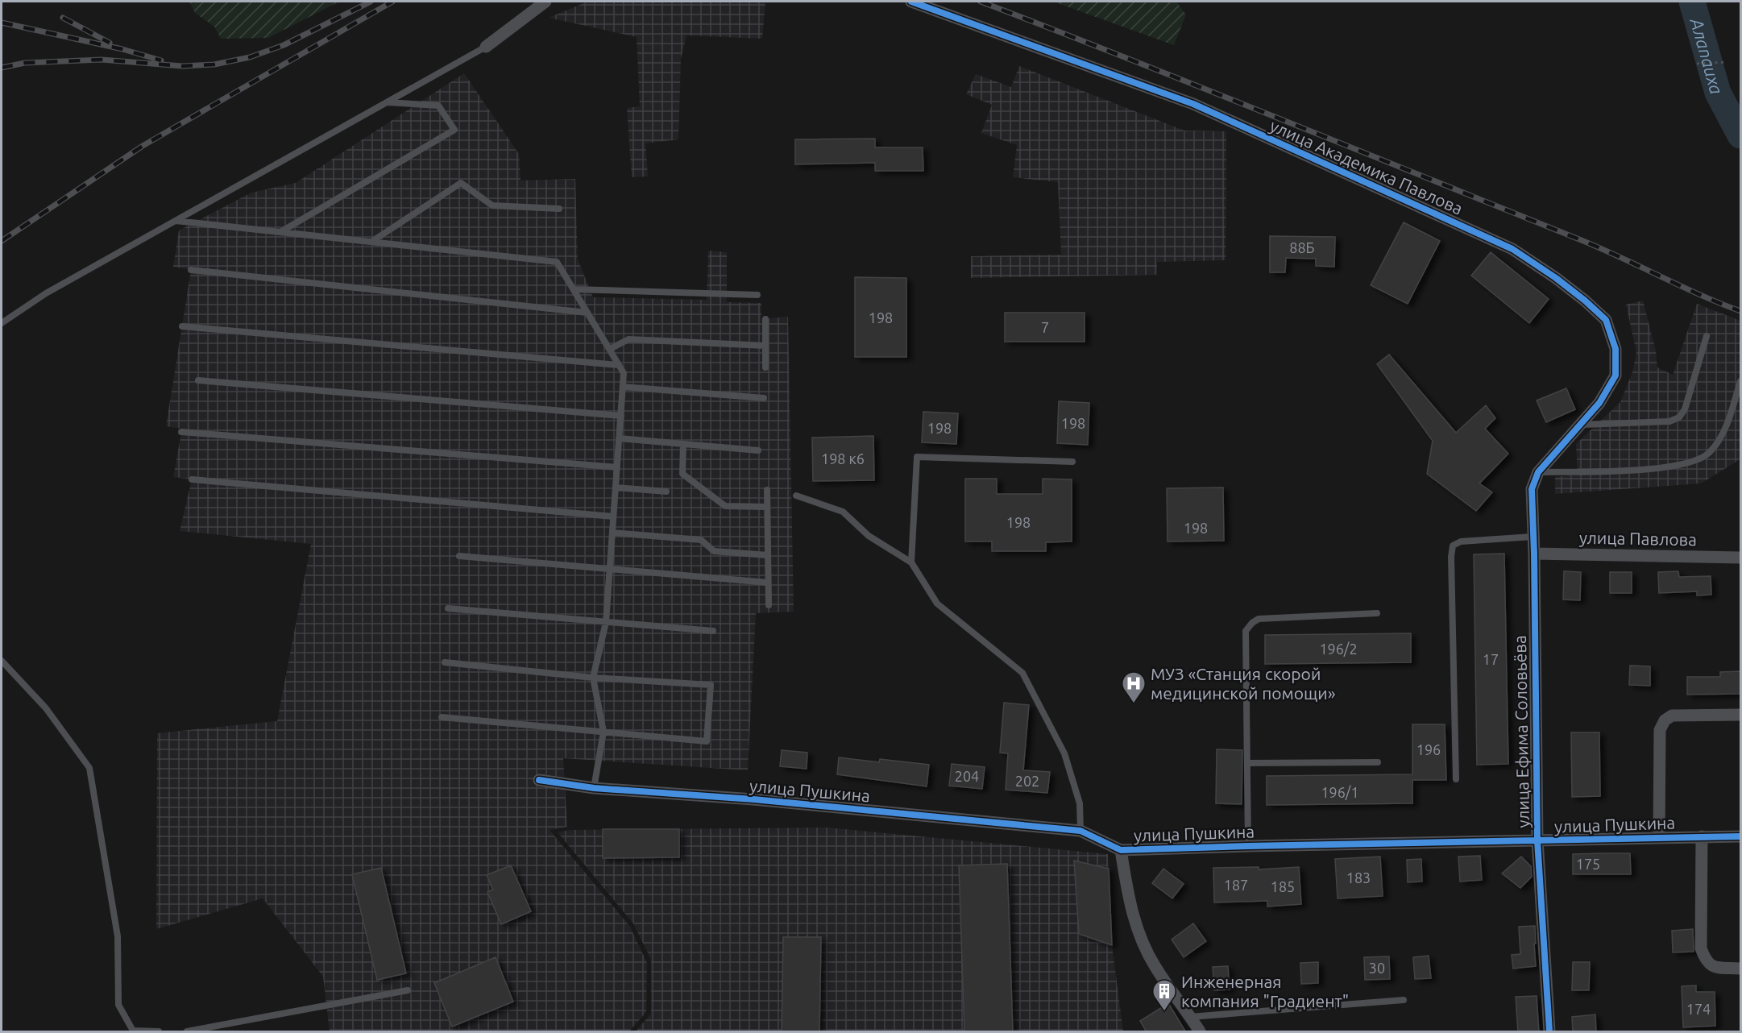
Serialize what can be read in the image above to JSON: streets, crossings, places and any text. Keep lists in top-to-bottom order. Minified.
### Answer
{"streets":{"street":["улица Академика Павлова","улица Павлова","улица Ефима Соловьёва","улица Пушкина"]},"crossings":[["улица Академика Павлова","улица Ефима Соловьёва"],["улица Павлова","улица Ефима Соловьёва"],["улица Ефима Соловьёва","улица Пушкина"]],"water":["Алапаиха"],"places":{"hospital":["МУЗ «Станция скорой медицинской помощи»"],"building":["Инженерная компания \"Градиент\""]},"house_numbers":["88Б","198","7","198","198","198 к6","198","198","196/2","17","196","204","202","196/1","175","183","187","185","30","174"]}
